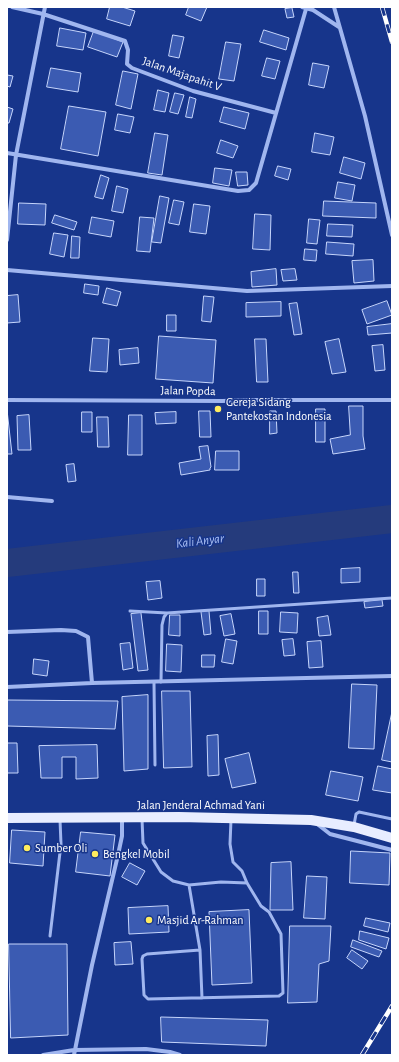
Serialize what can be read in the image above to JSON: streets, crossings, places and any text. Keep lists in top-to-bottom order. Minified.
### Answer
{"streets":{"main road":["Jalan Jenderal Achmad Yani"],"street":["Jalan Majapahit V","Jalan Popda"]},"water":["Kali Anyar"],"places":["Gereja Sidang Pantekostan Indonesia","Sumber Oli","Bengkel Mobil","Masjid Ar-Rahman"]}
